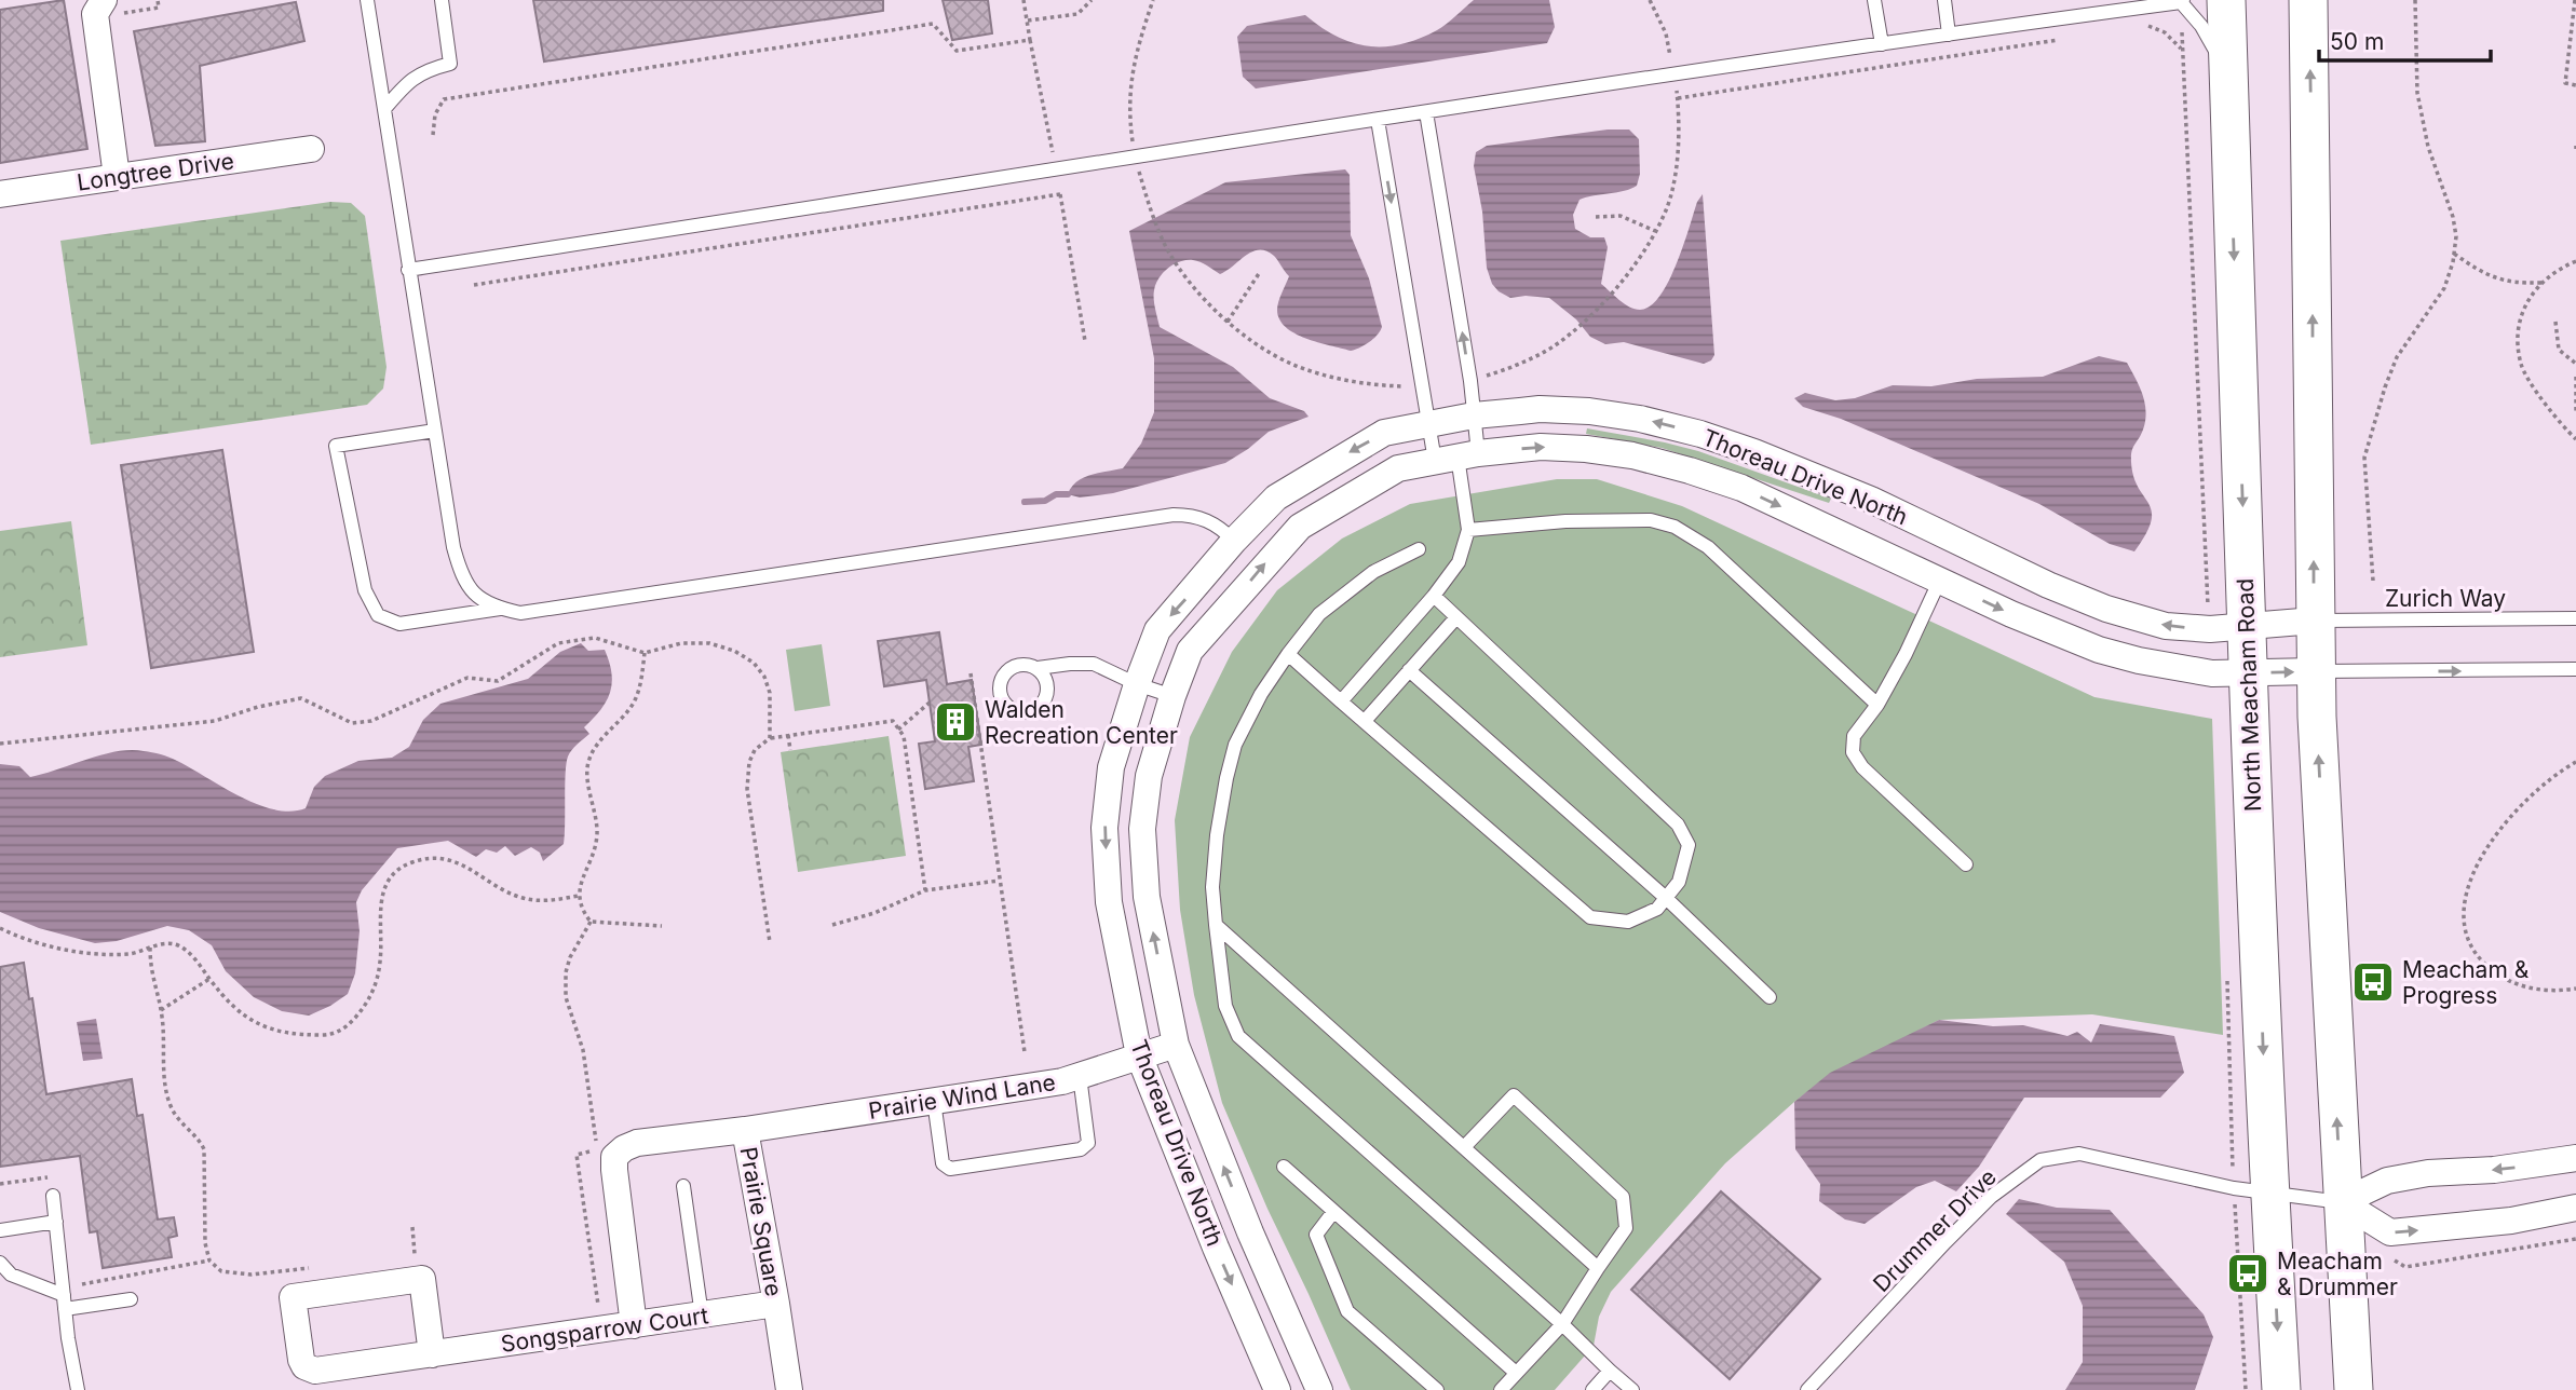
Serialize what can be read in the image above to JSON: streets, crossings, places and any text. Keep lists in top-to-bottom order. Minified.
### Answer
{"streets":{"main road":["North Meacham Road"],"street":["Longtree Drive","Thoreau Drive North","Prairie Wind Lane","Prairie Square","Songsparrow Court"],"lane":["Zurich Way","Drummer Drive"]},"crossings":[["Thoreau Drive North","Zurich Way"],["Thoreau Drive North","North Meacham Road"],["Thoreau Drive North","Prairie Wind Lane"],["North Meacham Road","Drummer Drive"],["Prairie Wind Lane","Prairie Square"],["Prairie Square","Songsparrow Court"]],"places":{"building":["Walden Recreation Center"],"bus stop":["Meacham & Progress","Meacham & Drummer"]},"scale_bar":"50 m"}
